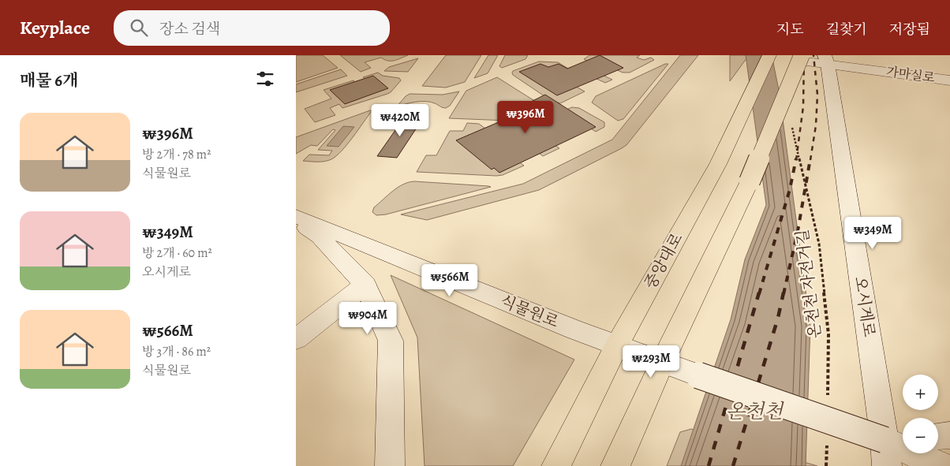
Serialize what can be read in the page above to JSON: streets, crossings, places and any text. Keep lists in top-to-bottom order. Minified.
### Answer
{"streets":{"main road":["가마실로","중앙대로","오시게로","식물원로"],"path":["온천천 자전거길"]},"crossings":[["가마실로","오시게로"],["중앙대로","식물원로"],["오시게로","식물원로"]],"water":["온천천"],"page":{"header":"Keyplace","search":"장소 검색","nav":["지도","길찾기","저장됨"],"heading":"매물 6개","price":["₩396M","₩420M","₩349M","₩566M","₩904M","₩293M"],"list":[{"name":"₩396M","note":"방 2개 · 78 m² · 식물원로"},{"name":"₩349M","note":"방 2개 · 60 m² · 오시게로"},{"name":"₩566M","note":"방 3개 · 86 m² · 식물원로"}],"map_buttons":["+","−"]}}
